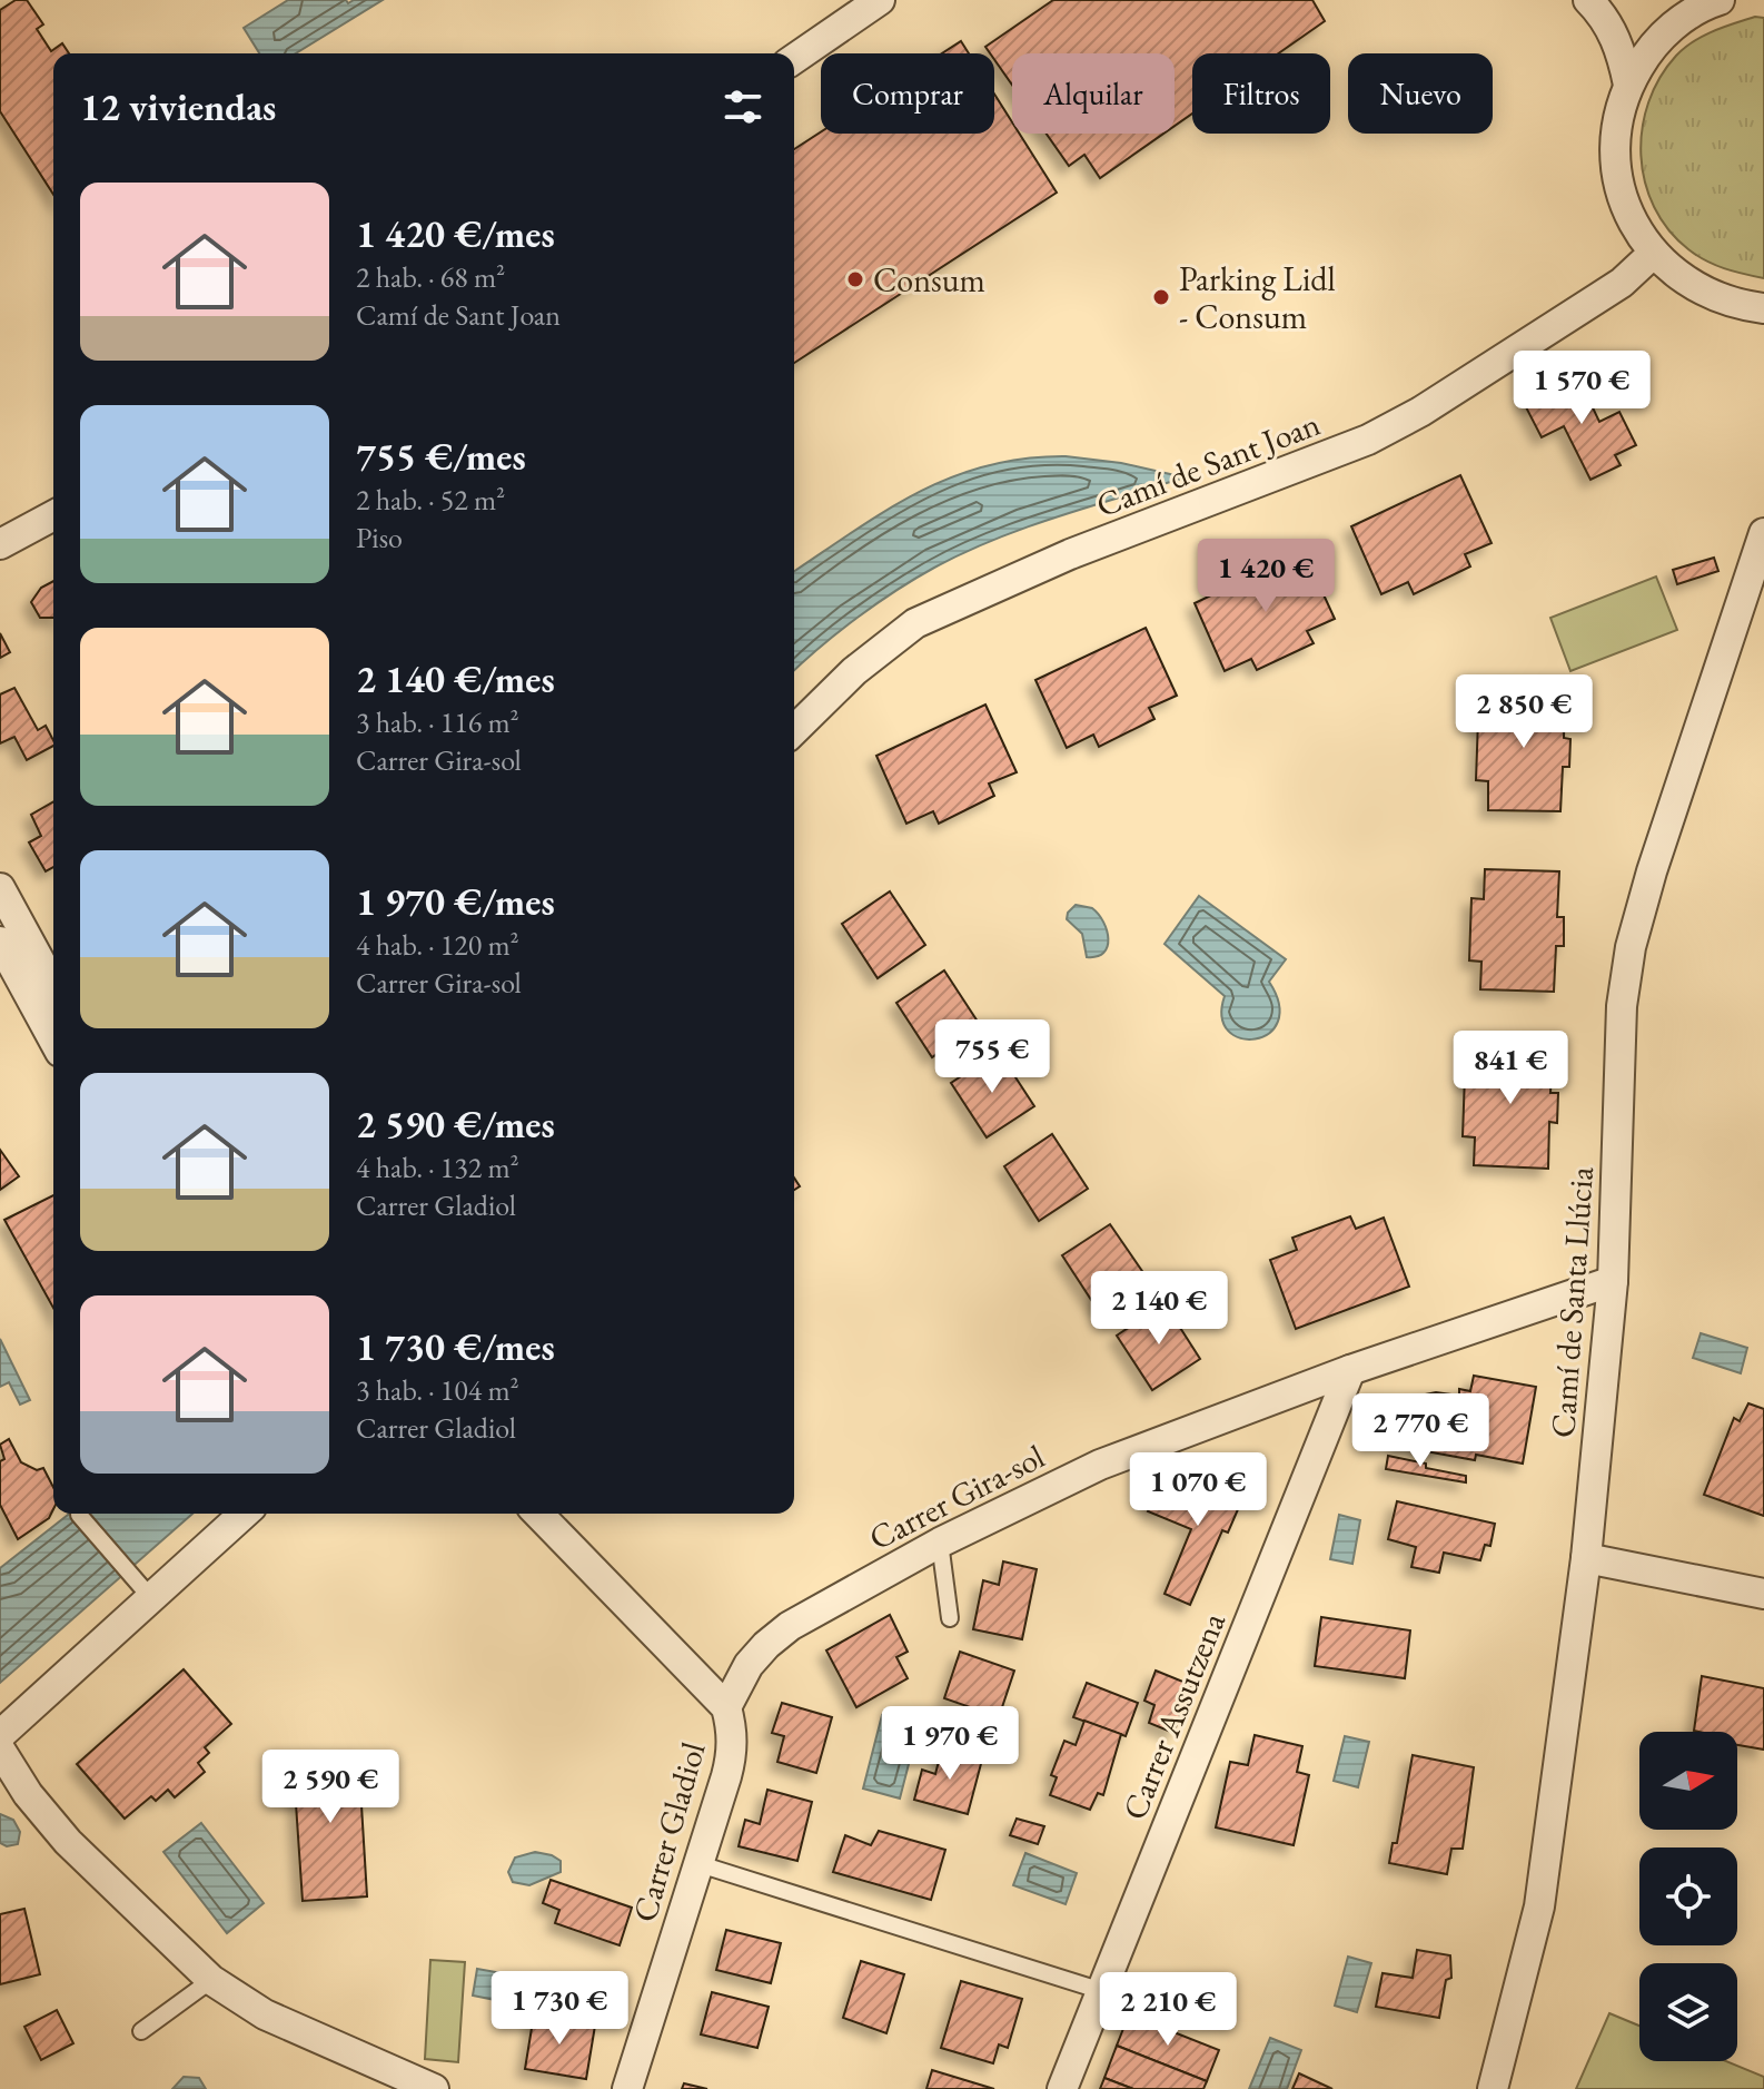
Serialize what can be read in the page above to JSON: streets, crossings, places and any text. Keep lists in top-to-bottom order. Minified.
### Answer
{"streets":{"street":["Camí de Sant Joan","Camí de Santa Llúcia","Carrer Gira-sol","Carrer Assutzena","Carrer Gladiol"]},"crossings":[["Camí de Santa Llúcia","Carrer Gira-sol"],["Carrer Gira-sol","Carrer Assutzena"],["Carrer Gira-sol","Carrer Gladiol"]],"places":["Consum","Parking Lidl - Consum"],"north":"right","page":{"chip":["Comprar","Alquilar","Filtros","Nuevo"],"heading":"12 viviendas","list":[{"name":"1 420 €/mes","note":"2 hab. · 68 m² · Camí de Sant Joan"},{"name":"755 €/mes","note":"2 hab. · 52 m² · Piso"},{"name":"2 140 €/mes","note":"3 hab. · 116 m² · Carrer Gira-sol"},{"name":"1 970 €/mes","note":"4 hab. · 120 m² · Carrer Gira-sol"},{"name":"2 590 €/mes","note":"4 hab. · 132 m² · Carrer Gladiol"},{"name":"1 730 €/mes","note":"3 hab. · 104 m² · Carrer Gladiol"}],"price":["1 570 €","1 420 €","2 850 €","755 €","841 €","2 140 €","2 770 €","1 070 €","1 970 €","2 590 €","1 730 €","2 210 €"]}}
